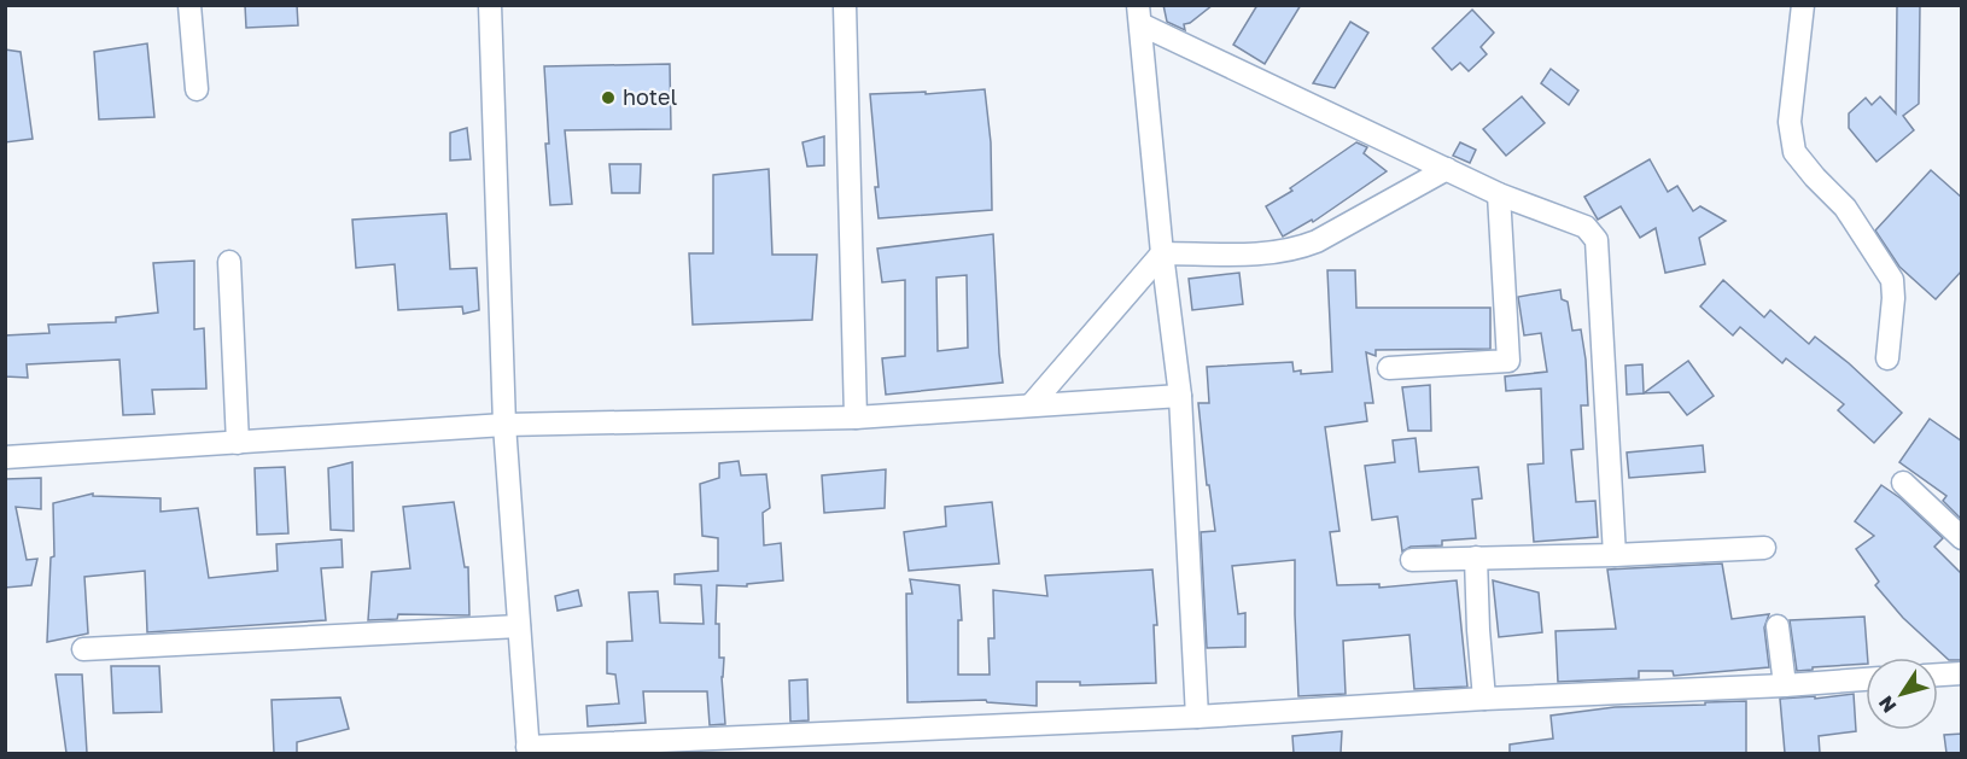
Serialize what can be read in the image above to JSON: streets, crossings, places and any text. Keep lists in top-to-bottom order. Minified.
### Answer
{"places":["hotel"],"north":"bottom left"}
